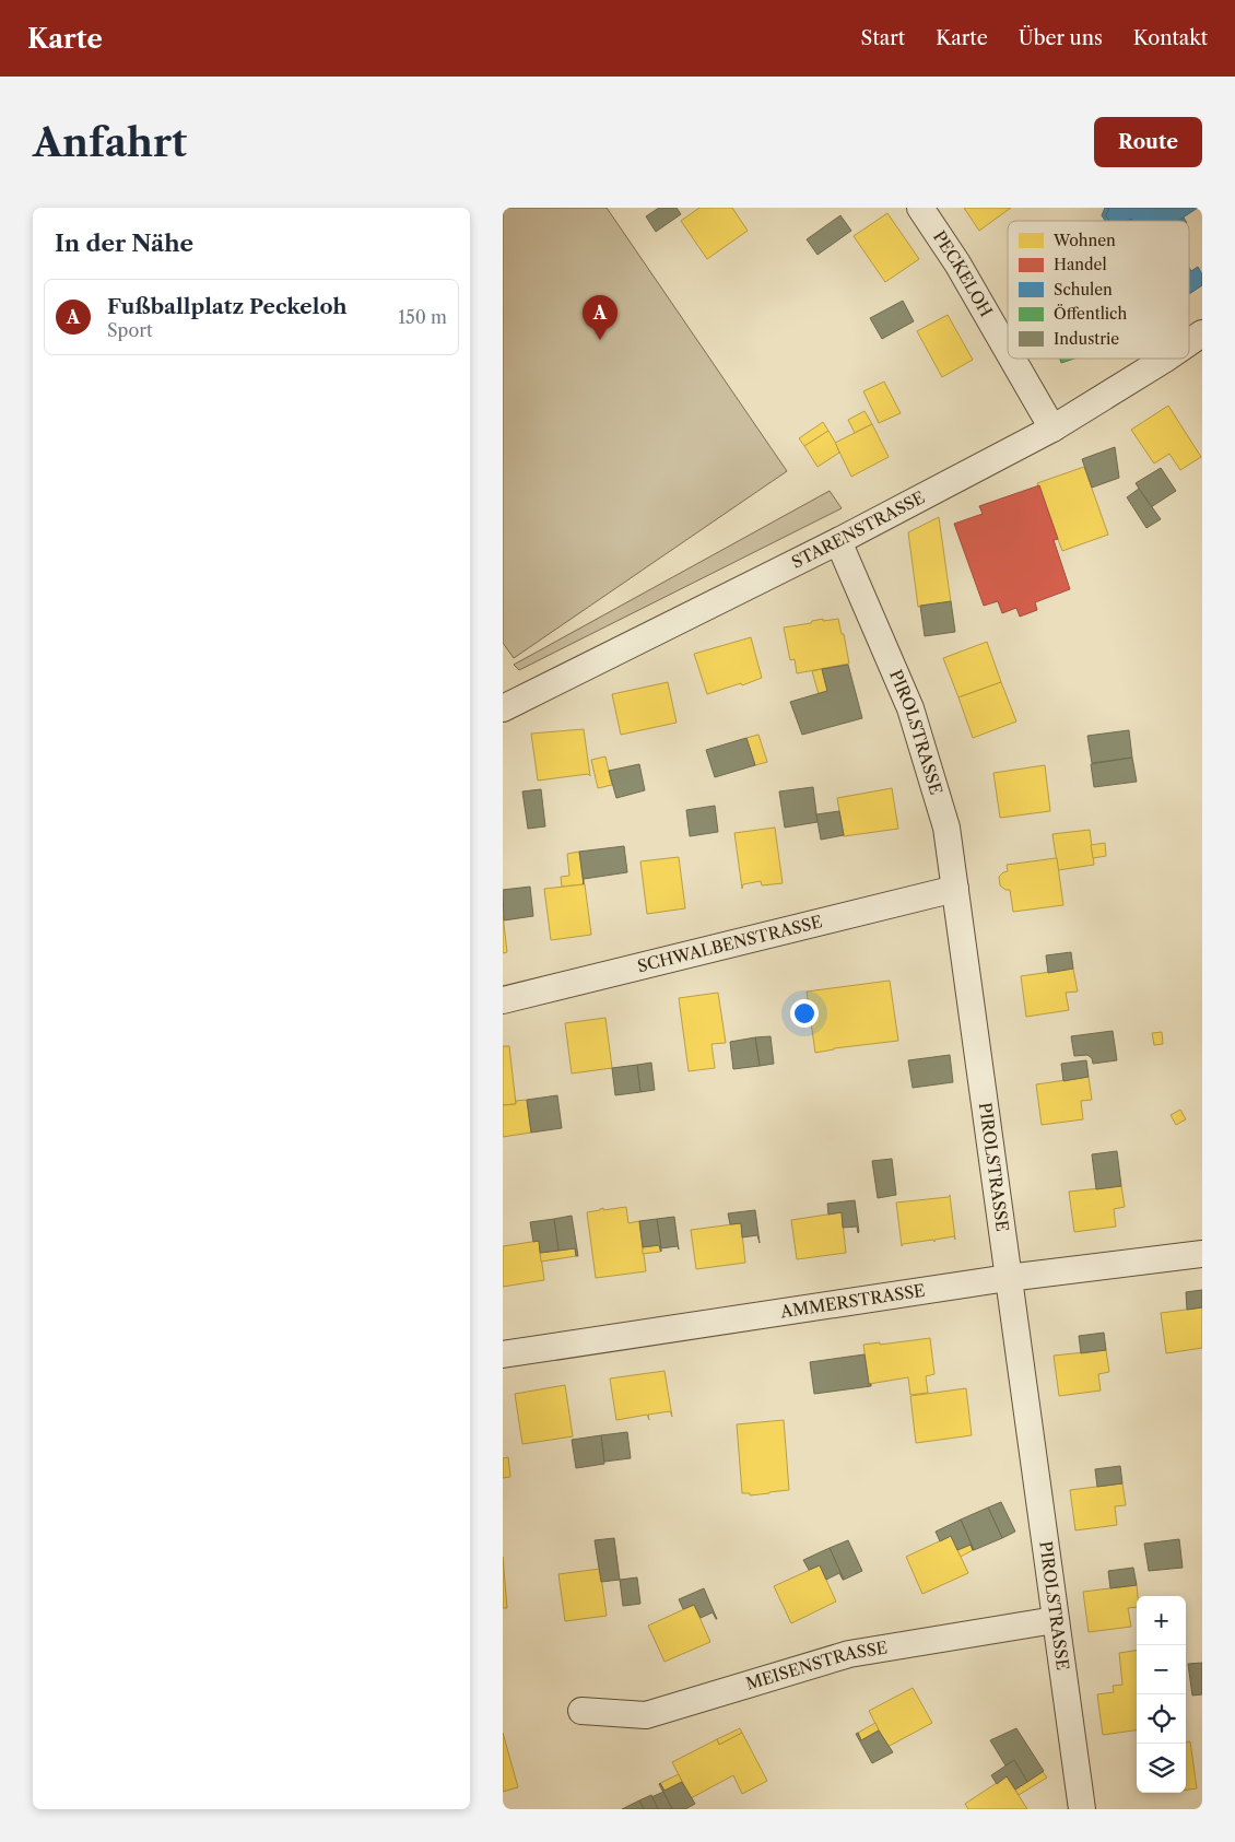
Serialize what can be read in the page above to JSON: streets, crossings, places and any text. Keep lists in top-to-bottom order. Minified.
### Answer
{"streets":{"street":["PECKELOH","STARENSTRASSE","PIROLSTRASSE","SCHWALBENSTRASSE","AMMERSTRASSE","MEISENSTRASSE"]},"crossings":[["PECKELOH","STARENSTRASSE"],["STARENSTRASSE","PIROLSTRASSE"],["PIROLSTRASSE","SCHWALBENSTRASSE"],["PIROLSTRASSE","AMMERSTRASSE"],["PIROLSTRASSE","MEISENSTRASSE"]],"legend":["Wohnen","Handel","Schulen","Öffentlich","Industrie"],"page":{"header":"Karte","nav":["Start","Karte","Über uns","Kontakt"],"buttons":"Route","title":"Anfahrt","heading":"In der Nähe","list":[{"mark":"A","name":"Fußballplatz Peckeloh","note":"Sport","value":"150 m"}],"pins":"A","map_buttons":["+","−"]}}
